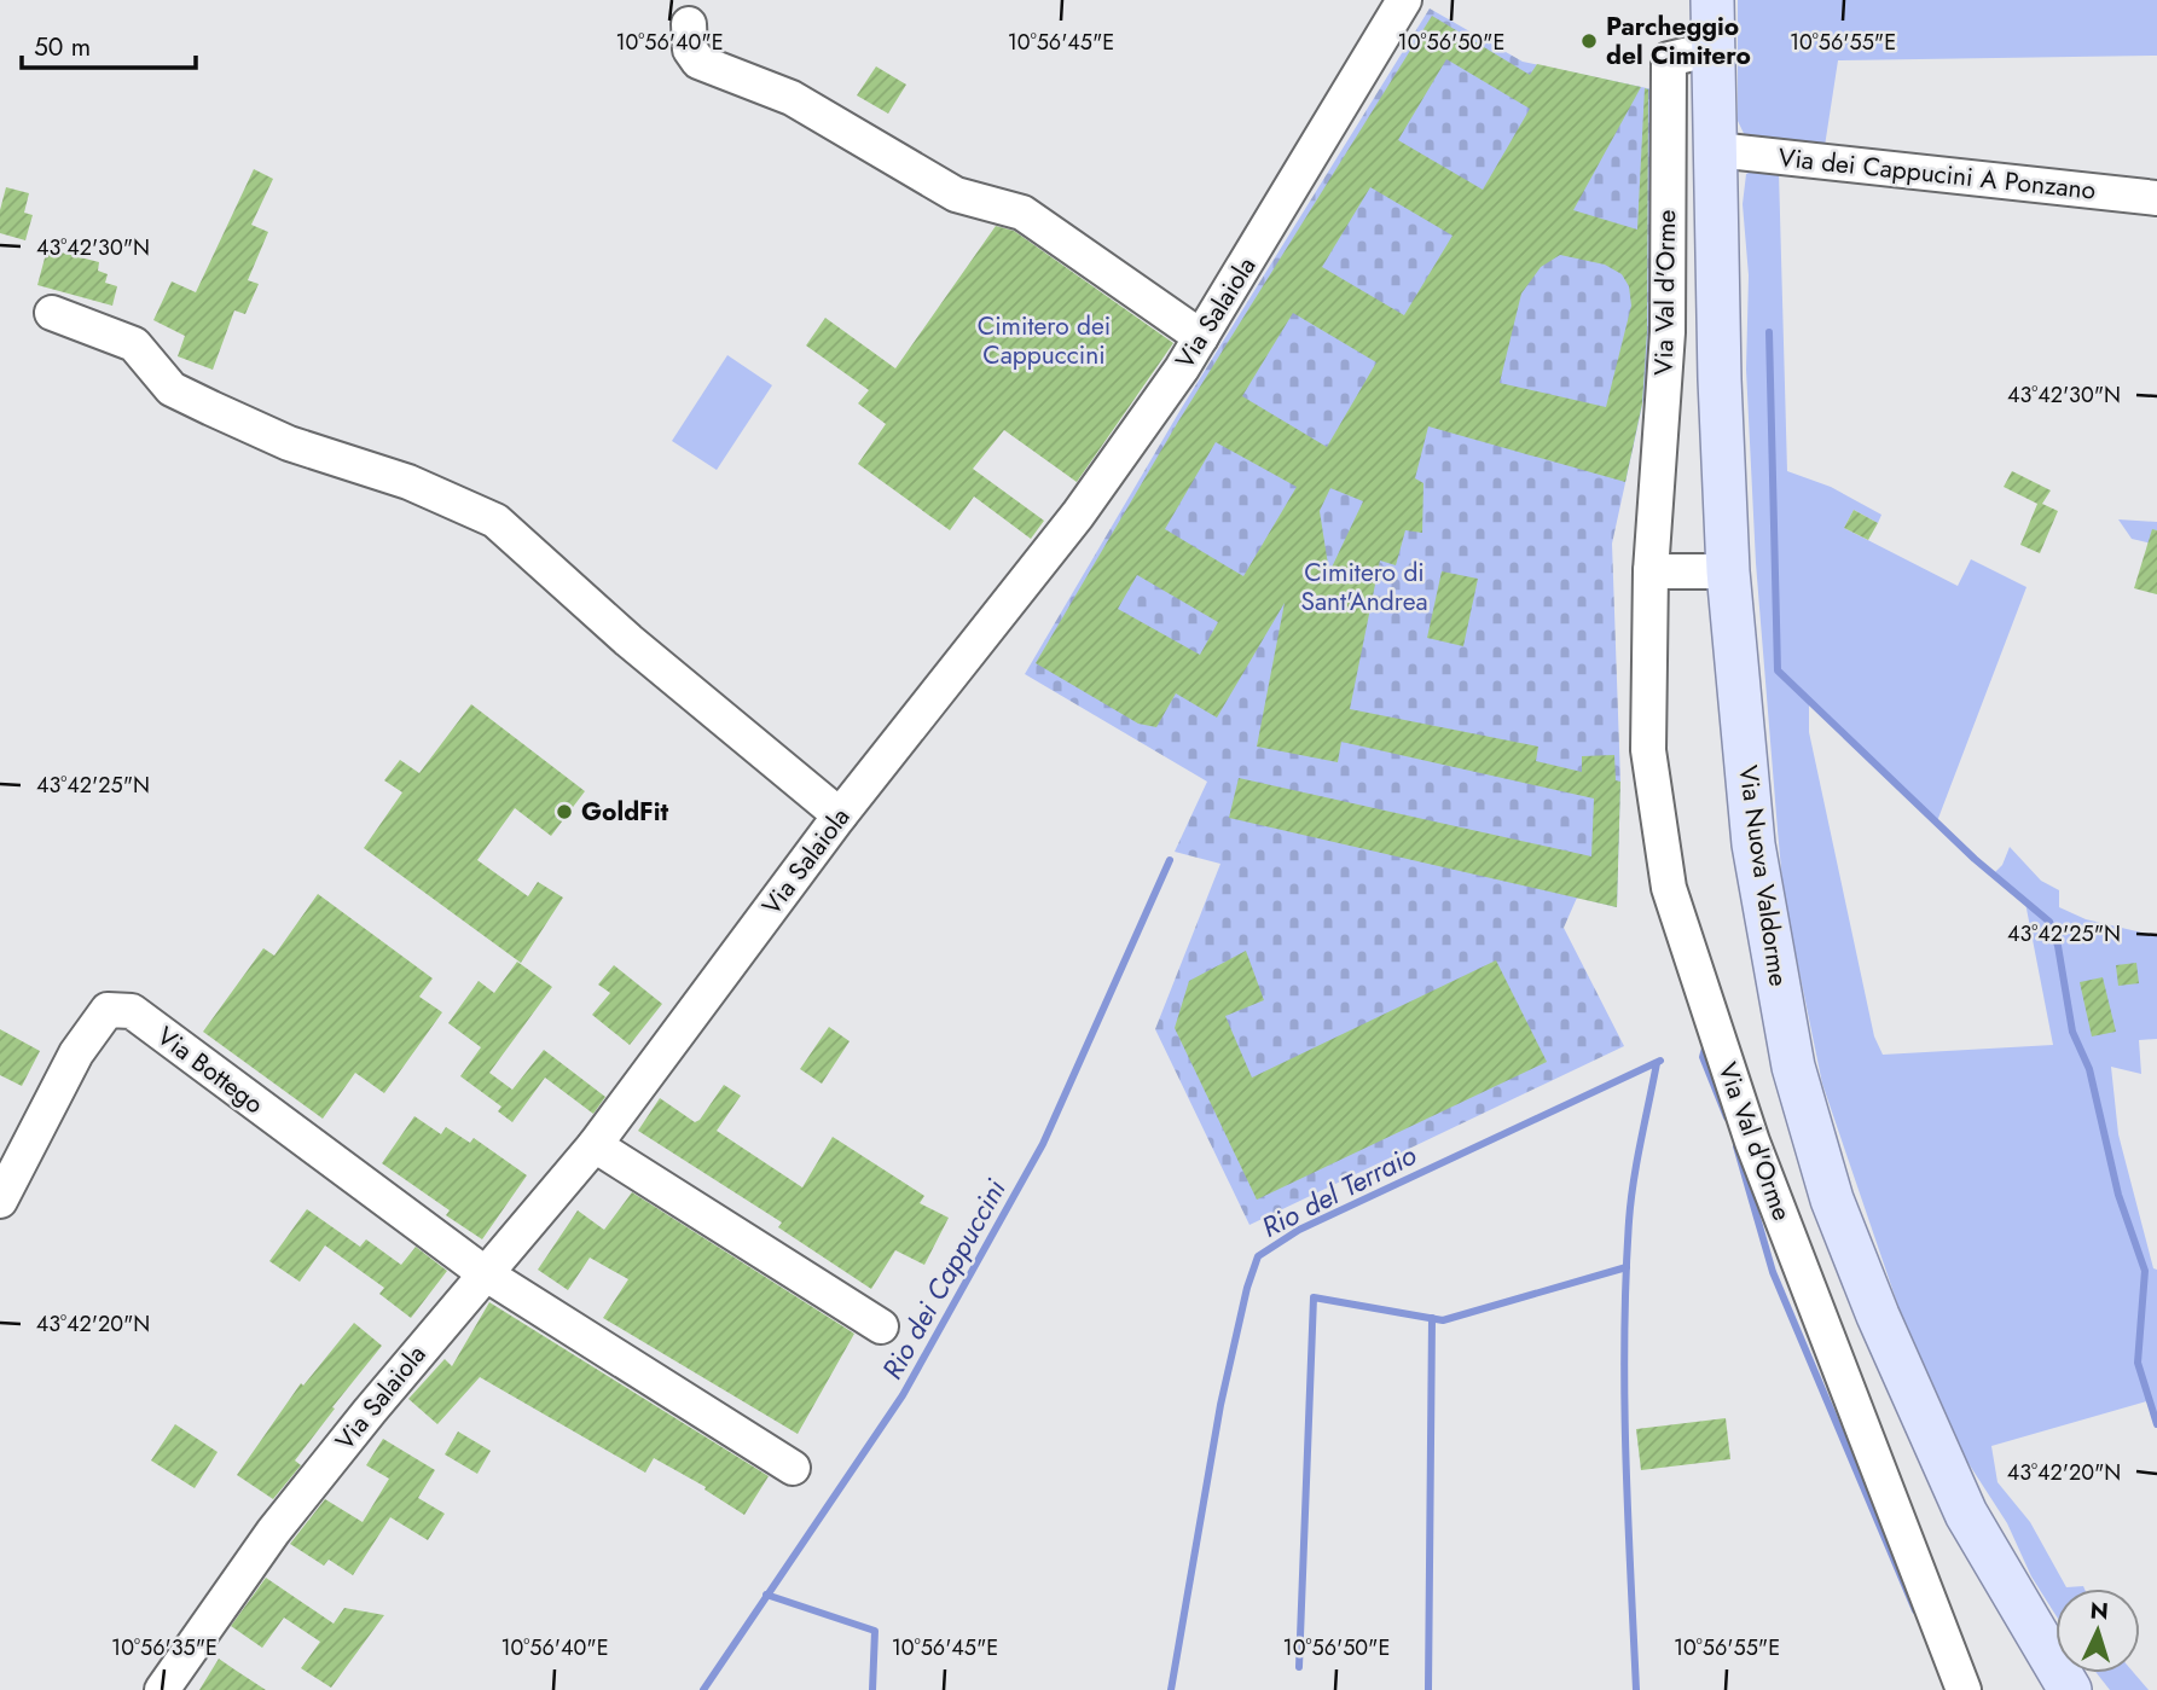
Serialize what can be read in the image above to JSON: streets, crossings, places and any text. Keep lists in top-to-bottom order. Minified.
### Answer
{"streets":{"main road":["Via Nuova Valdorme"],"street":["Via dei Cappucini A Ponzano","Via Val d'Orme","Via Salaiola","Via Bottego"]},"crossings":[["Via dei Cappucini A Ponzano","Via Nuova Valdorme"],["Via Val d'Orme","Via Nuova Valdorme"],["Via Salaiola","Via Bottego"]],"water":["Rio del Terraio","Rio dei Cappuccini"],"parks":["Cimitero dei Cappuccini","Cimitero di Sant'Andrea"],"places":["Parcheggio del Cimitero","GoldFit"],"scale_bar":"50 m","north":"top","coordinates":["10°56'40\"E","10°56'45\"E","10°56'50\"E","10°56'55\"E","43°42'30\"N","43°42'25\"N","43°42'20\"N","10°56'35\"E"]}
